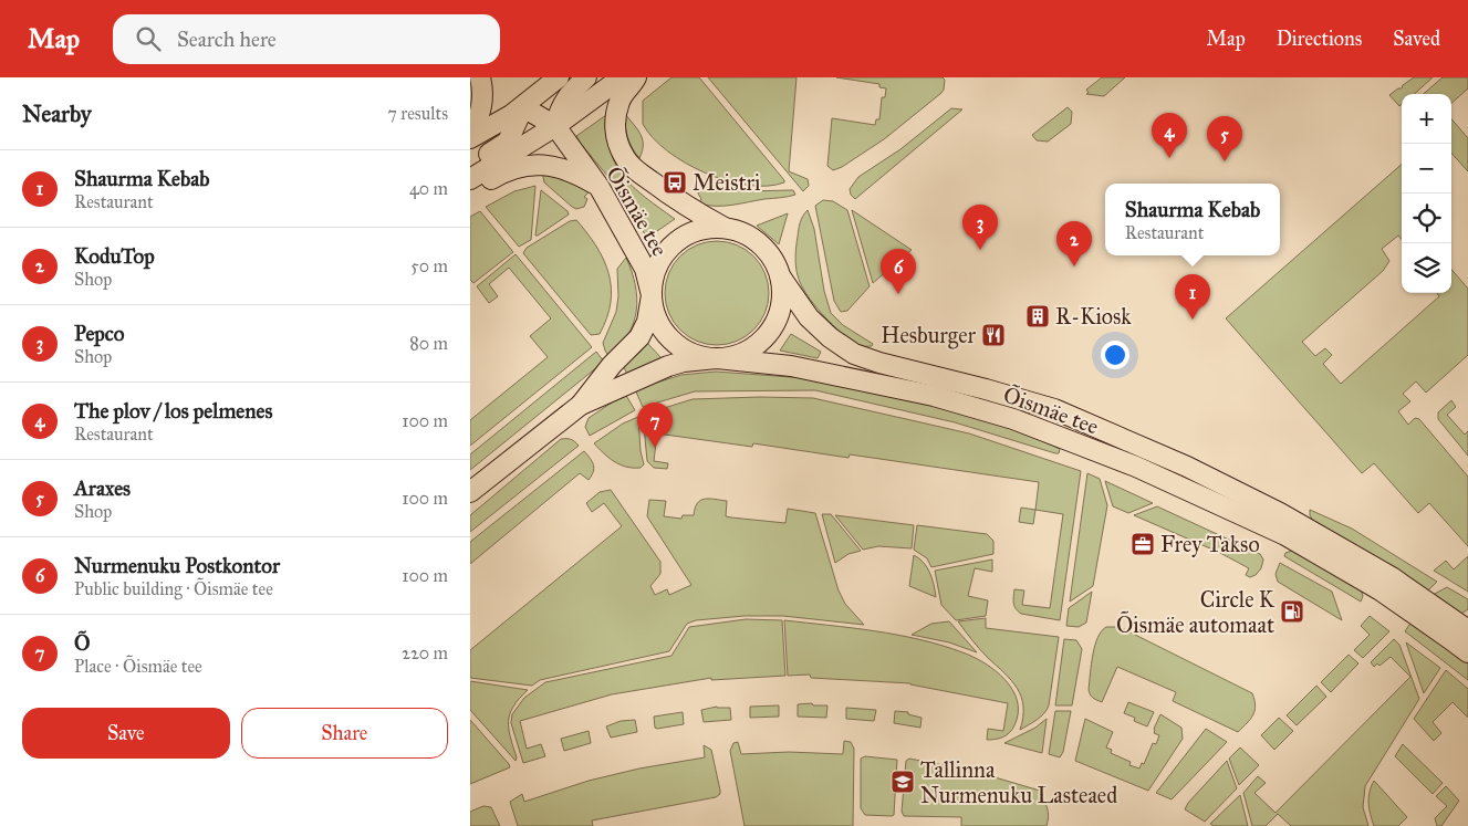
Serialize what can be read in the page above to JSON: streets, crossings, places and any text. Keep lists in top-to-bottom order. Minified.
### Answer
{"streets":{"main road":["Õismäe tee"]},"places":{"bus stop":["Meistri"],"building":["R-Kiosk"],"restaurant":["Hesburger"],"office":["Frey Takso"],"fuel station":["Circle K Õismäe automaat"],"school or university":["Tallinna Nurmenuku Lasteaed"]},"page":{"header":"Map","search":"Search here","nav":["Map","Directions","Saved"],"heading":["Nearby","7 results"],"map_buttons":["+","−"],"pins":["4","5","3","2","6","1","7"],"list":[{"mark":"1","name":"Shaurma Kebab","note":"Restaurant","value":"40 m"},{"mark":"2","name":"KoduTop","note":"Shop","value":"50 m"},{"mark":"3","name":"Pepco","note":"Shop","value":"80 m"},{"mark":"4","name":"The plov / los pelmenes","note":"Restaurant","value":"100 m"},{"mark":"5","name":"Araxes","note":"Shop","value":"100 m"},{"mark":"6","name":"Nurmenuku Postkontor","note":"Public building · Õismäe tee","value":"100 m"},{"mark":"7","name":"Õ","note":"Place · Õismäe tee","value":"220 m"}],"popup":["Shaurma Kebab","Restaurant"],"buttons":["Save","Share"]}}
